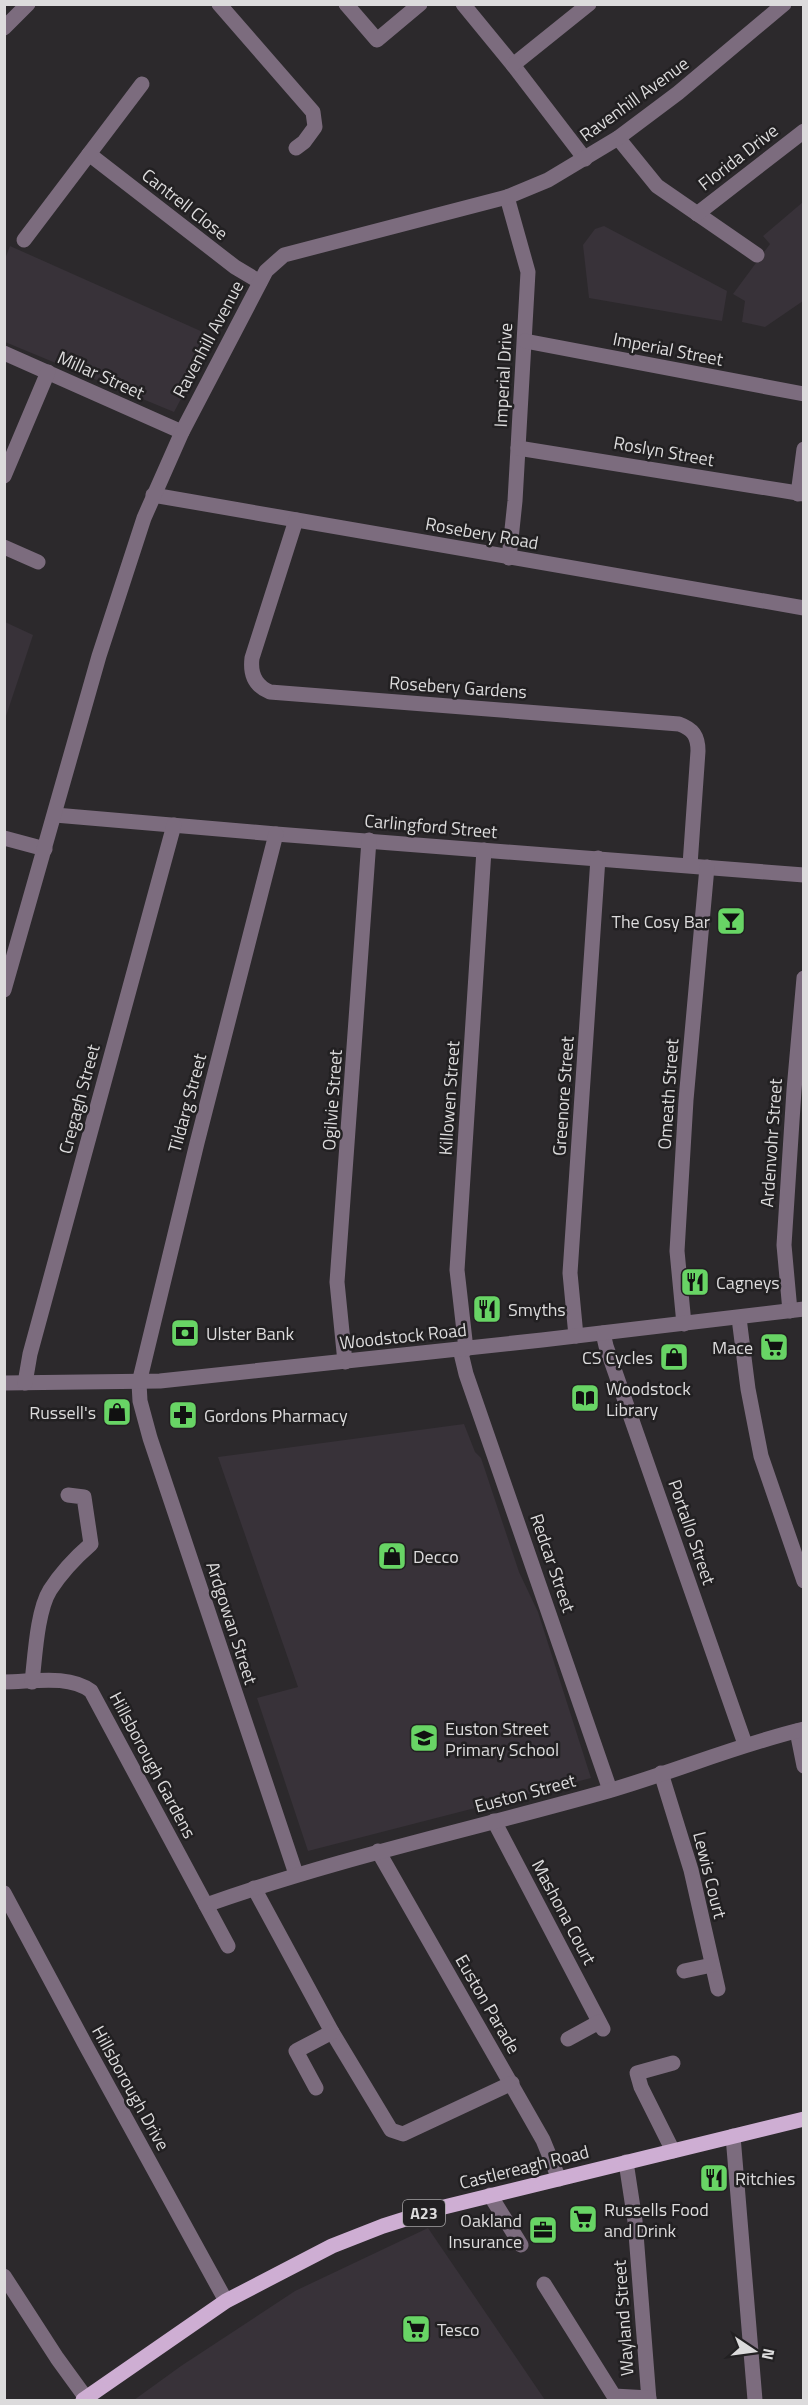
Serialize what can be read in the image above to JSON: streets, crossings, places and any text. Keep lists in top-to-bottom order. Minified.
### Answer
{"streets":{"main road":["Castlereagh Road","A23"],"street":["Ravenhill Avenue","Florida Drive","Cantrell Close","Imperial Street","Millar Street","Imperial Drive","Roslyn Street","Rosebery Road","Rosebery Gardens","Carlingford Street","Omeath Street","Greenore Street","Killowen Street","Cregagh Street","Ogilvie Street","Tildarg Street","Ardenvohr Street","Woodstock Road","Portallo Street","Redcar Street","Ardgowan Street","Hillsborough Gardens","Euston Street","Lewis Court","Mashona Court","Euston Parade","Hillsborough Drive","Wayland Street"]},"crossings":[["Ravenhill Avenue","Cantrell Close"],["Ravenhill Avenue","Millar Street"],["Ravenhill Avenue","Imperial Drive"],["Ravenhill Avenue","Rosebery Road"],["Ravenhill Avenue","Carlingford Street"],["Imperial Street","Imperial Drive"],["Imperial Drive","Roslyn Street"],["Imperial Drive","Rosebery Road"],["Rosebery Road","Rosebery Gardens"],["Rosebery Gardens","Carlingford Street"],["Carlingford Street","Omeath Street"],["Carlingford Street","Greenore Street"],["Carlingford Street","Killowen Street"],["Carlingford Street","Cregagh Street"],["Carlingford Street","Ogilvie Street"],["Carlingford Street","Tildarg Street"],["Omeath Street","Woodstock Road"],["Greenore Street","Woodstock Road"],["Killowen Street","Woodstock Road"],["Killowen Street","Redcar Street"],["Cregagh Street","Woodstock Road"],["Ogilvie Street","Woodstock Road"],["Tildarg Street","Woodstock Road"],["Tildarg Street","Ardgowan Street"],["Ardenvohr Street","Woodstock Road"],["Woodstock Road","Portallo Street"],["Woodstock Road","Redcar Street"],["Woodstock Road","Ardgowan Street"],["Portallo Street","Euston Street"],["Redcar Street","Euston Street"],["Ardgowan Street","Euston Street"],["Euston Street","Lewis Court"],["Euston Street","Mashona Court"],["Euston Street","Euston Parade"],["Euston Parade","Castlereagh Road"],["Hillsborough Drive","Castlereagh Road"],["Castlereagh Road","Wayland Street"]],"places":{"bar":["The Cosy Bar"],"restaurant":["Cagneys","Smyths","Ritchies"],"bank":["Ulster Bank"],"supermarket":["Mace","Russells Food and Drink","Tesco"],"shop":["CS Cycles","Russell's","Decco"],"library":["Woodstock Library"],"pharmacy":["Gordons Pharmacy"],"school or university":["Euston Street Primary School"],"office":["Oakland Insurance"]},"north":"right"}
